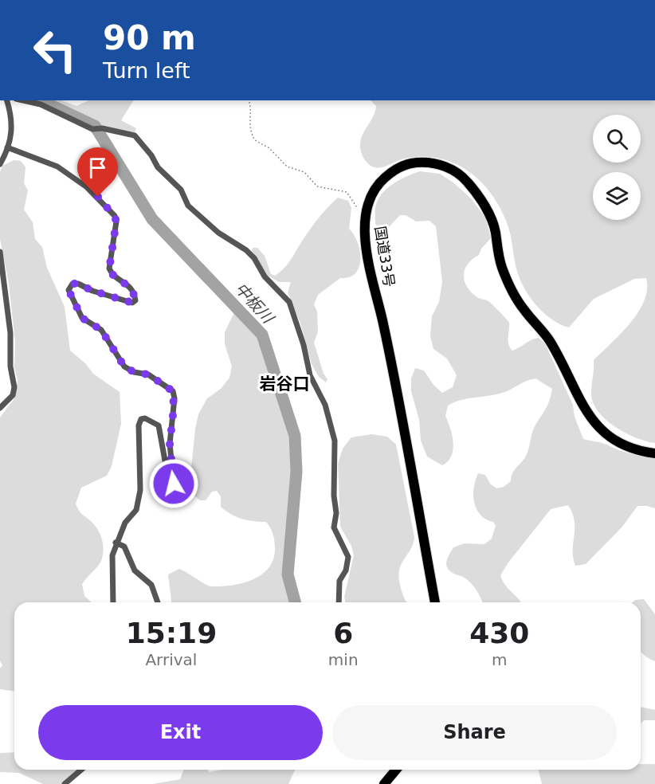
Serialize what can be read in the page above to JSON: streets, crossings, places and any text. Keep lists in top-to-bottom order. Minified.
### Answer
{"streets":{"highway":["国道33号"]},"districts":["岩谷口"],"water":["中板川"],"page":{"turn":["90 m","Turn left"],"eta":["15:19","Arrival","6","min","430","m"],"buttons":["Exit","Share"]}}
